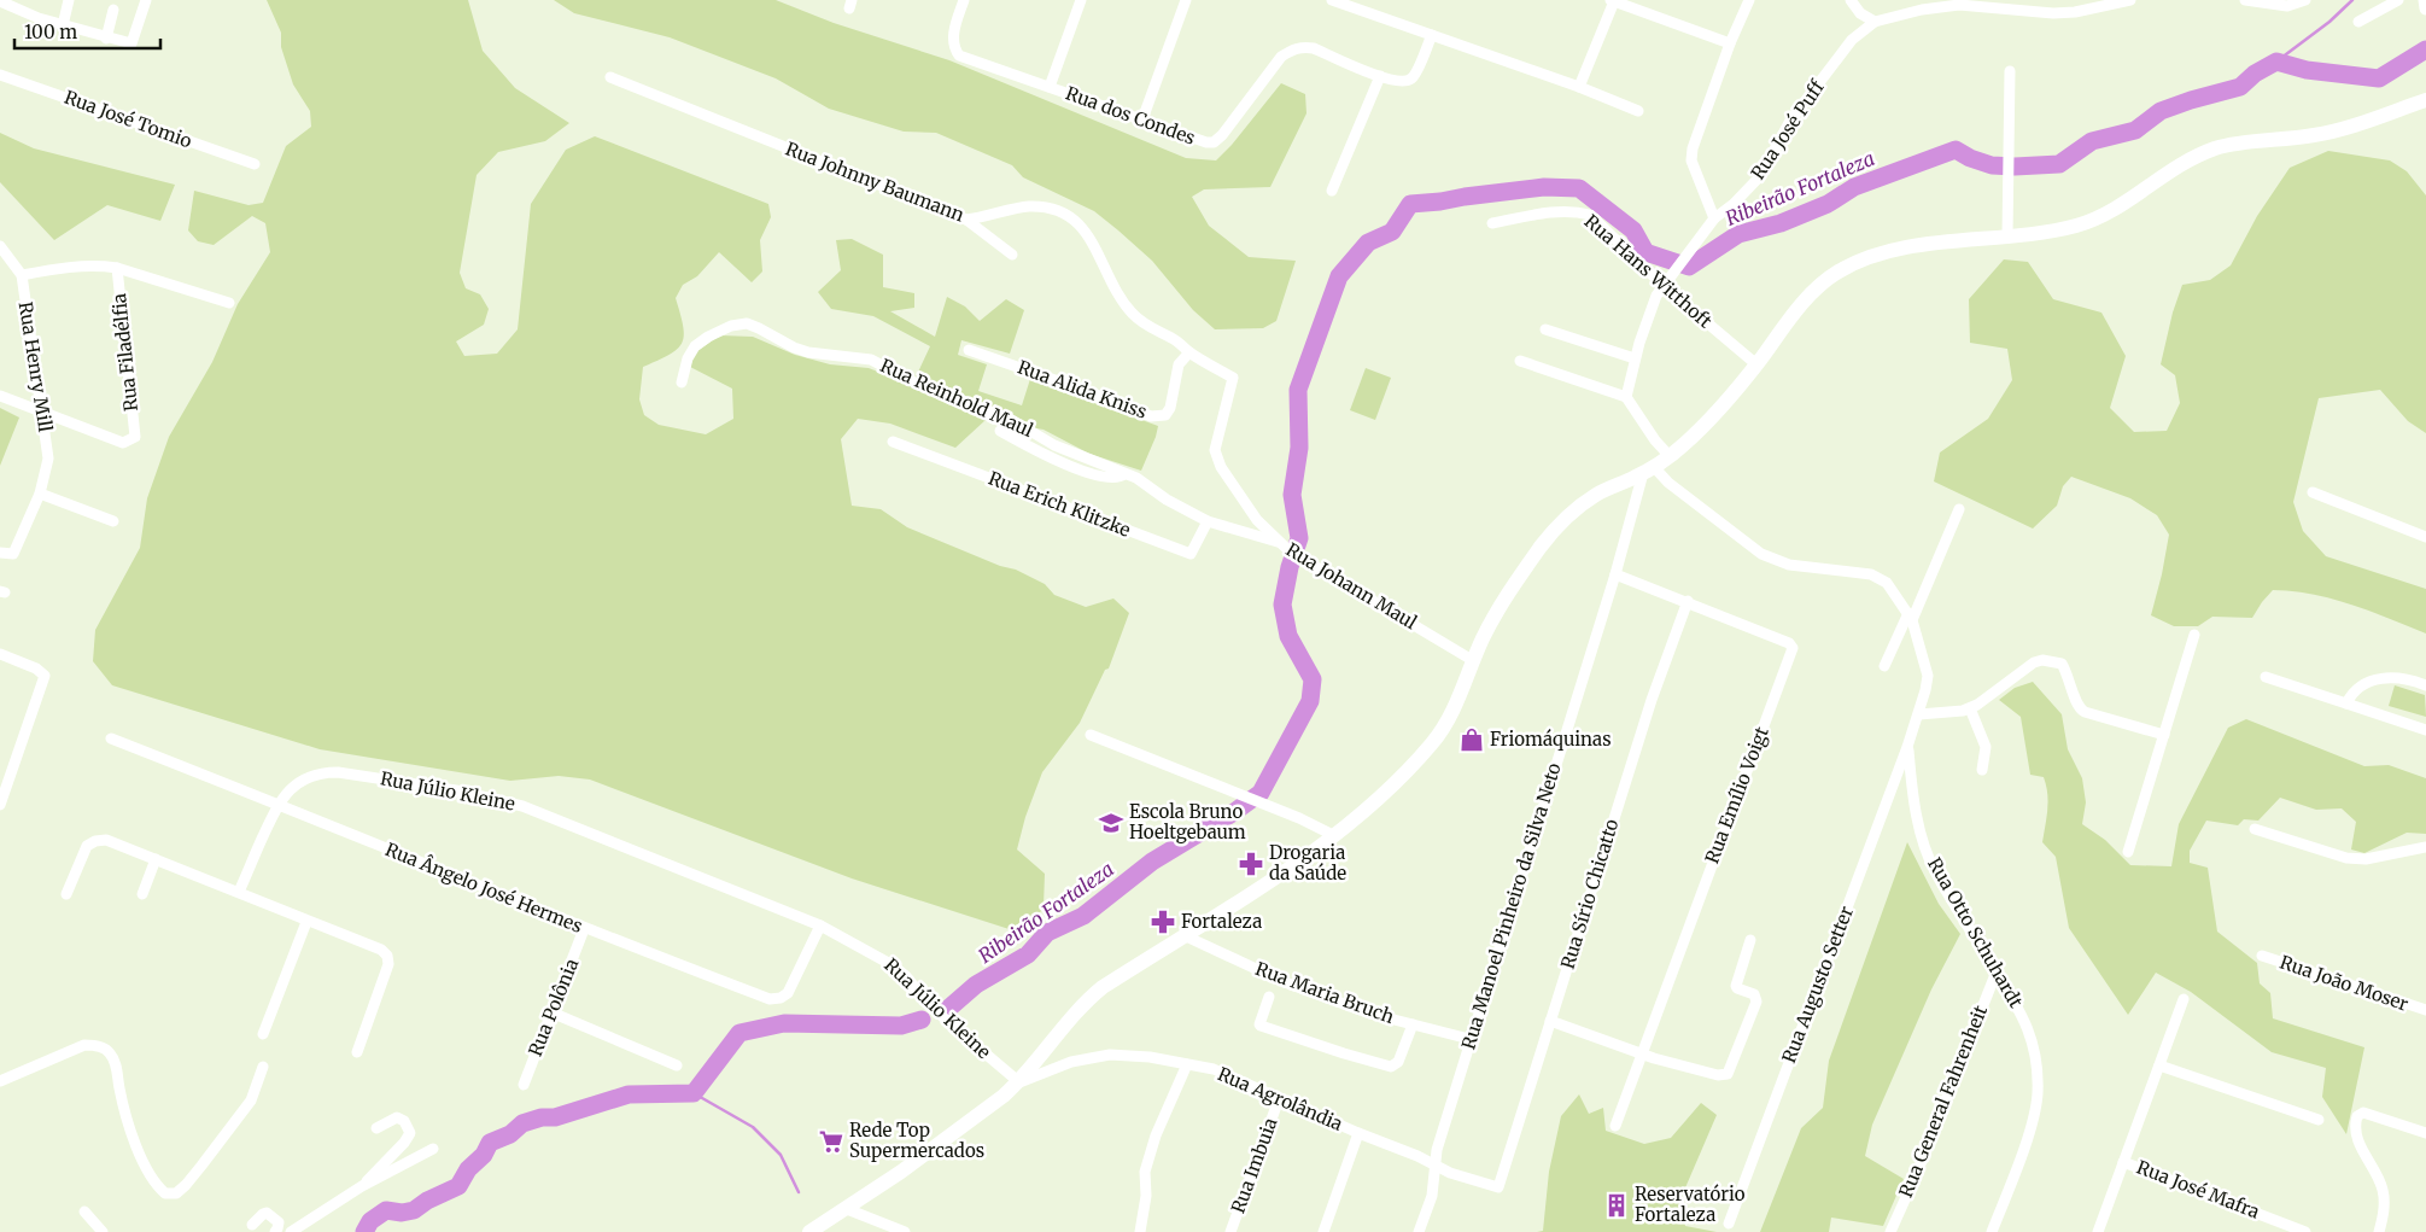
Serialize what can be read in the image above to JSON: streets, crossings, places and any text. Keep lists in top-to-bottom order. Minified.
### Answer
{"streets":{"street":["Rua dos Condes","Rua José Tomio","Rua José Puff","Rua Johnny Baumann","Rua Hans Witthoft","Rua Filadélfia","Rua Henry Mill","Rua Alida Kniss","Rua Reinhold Maul","Rua Erich Klitzke","Rua Johann Maul","Rua Júlio Kleine","Rua Emílio Voigt","Rua Ângelo José Hermes","Rua Sírio Chicatto","Rua Manoel Pinheiro da Silva Neto","Rua Otto Schuhardt","Rua João Moser","Rua Augusto Setter","Rua Maria Bruch","Rua Polônia","Rua Agrolândia","Rua General Fahrenheit","Rua Imbuia","Rua José Mafra"]},"crossings":[["Rua José Puff","Rua Hans Witthoft"],["Rua Johnny Baumann","Rua Alida Kniss"],["Rua Johnny Baumann","Rua Johann Maul"],["Rua Filadélfia","Rua Henry Mill"],["Rua Alida Kniss","Rua Johann Maul"],["Rua Reinhold Maul","Rua Erich Klitzke"],["Rua Reinhold Maul","Rua Johann Maul"],["Rua Júlio Kleine","Rua Ângelo José Hermes"],["Rua Júlio Kleine","Rua Agrolândia"],["Rua Emílio Voigt","Rua Sírio Chicatto"],["Rua Emílio Voigt","Rua Manoel Pinheiro da Silva Neto"],["Rua Ângelo José Hermes","Rua Polônia"],["Rua Sírio Chicatto","Rua Agrolândia"],["Rua Manoel Pinheiro da Silva Neto","Rua Otto Schuhardt"],["Rua Manoel Pinheiro da Silva Neto","Rua Maria Bruch"],["Rua Manoel Pinheiro da Silva Neto","Rua Agrolândia"],["Rua Otto Schuhardt","Rua Augusto Setter"],["Rua Otto Schuhardt","Rua General Fahrenheit"],["Rua Agrolândia","Rua Imbuia"]],"water":["Ribeirão Fortaleza"],"places":{"shop":["Friomáquinas"],"school or university":["Escola Bruno Hoeltgebaum"],"pharmacy":["Drogaria da Saúde","Fortaleza"],"supermarket":["Rede Top Supermercados"],"building":["Reservatório Fortaleza"]},"scale_bar":"100 m"}
